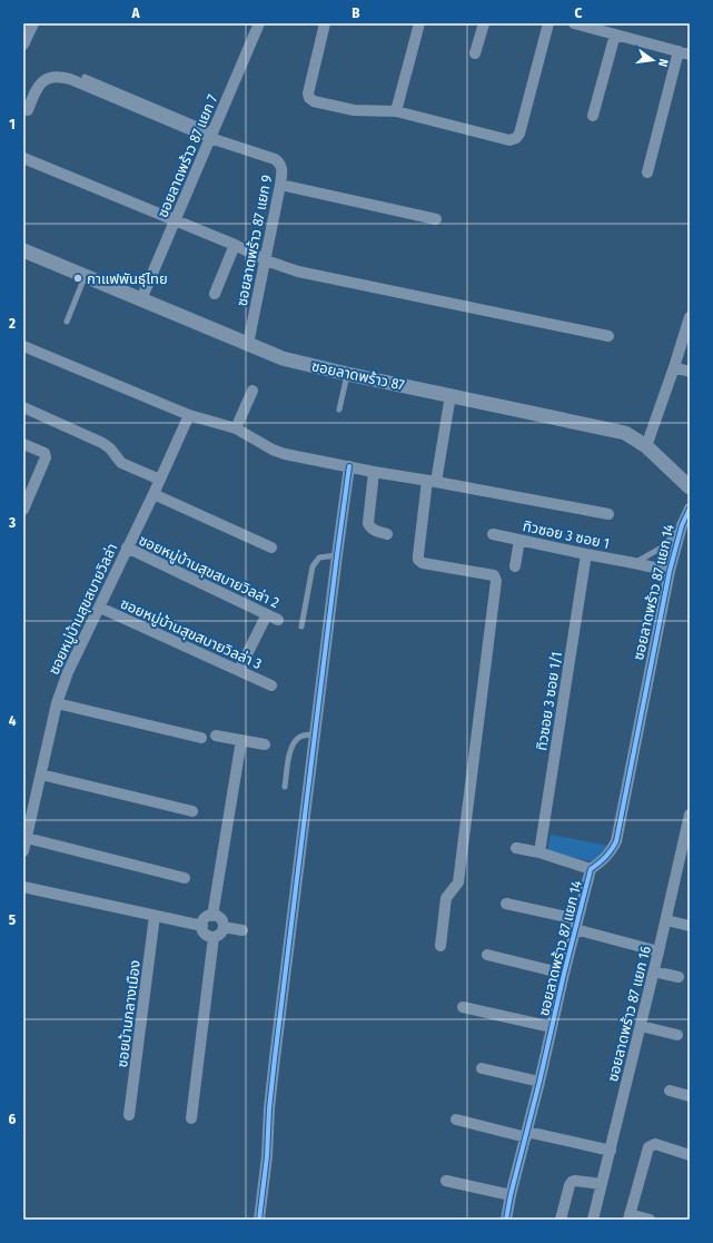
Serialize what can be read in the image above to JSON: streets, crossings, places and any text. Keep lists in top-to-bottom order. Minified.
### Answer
{"streets":{"street":["ซอยลาดพร้าว 87 แยก 7","ซอยลาดพร้าว 87 แยก 9","ซอยลาดพร้าว 87","ทิวซอย 3 ซอย 1","ซอยหมู่บ้านสุขสบายวิลล่า 2","ซอยลาดพร้าว 87 แยก 14","ซอยหมู่บ้านสุขสบายวิลล่า","ซอยหมู่บ้านสุขสบายวิลล่า 3","ทิวซอย 3 ซอย 1/1","ซอยบ้านกลางเมือง","ซอยลาดพร้าว 87 แยก 16"]},"crossings":[["ซอยลาดพร้าว 87 แยก 7","ซอยลาดพร้าว 87 แยก 9"],["ซอยลาดพร้าว 87 แยก 7","ซอยลาดพร้าว 87"],["ซอยลาดพร้าว 87 แยก 9","ซอยลาดพร้าว 87"],["ทิวซอย 3 ซอย 1","ซอยลาดพร้าว 87 แยก 14"],["ทิวซอย 3 ซอย 1","ทิวซอย 3 ซอย 1/1"],["ซอยหมู่บ้านสุขสบายวิลล่า 2","ซอยหมู่บ้านสุขสบายวิลล่า"],["ซอยหมู่บ้านสุขสบายวิลล่า","ซอยหมู่บ้านสุขสบายวิลล่า 3"]],"places":["กาแฟพันธ์ุไทย"],"north":"right","grid":{"columns":["A","B","C"],"rows":["1","2","3","4","5","6"]}}
